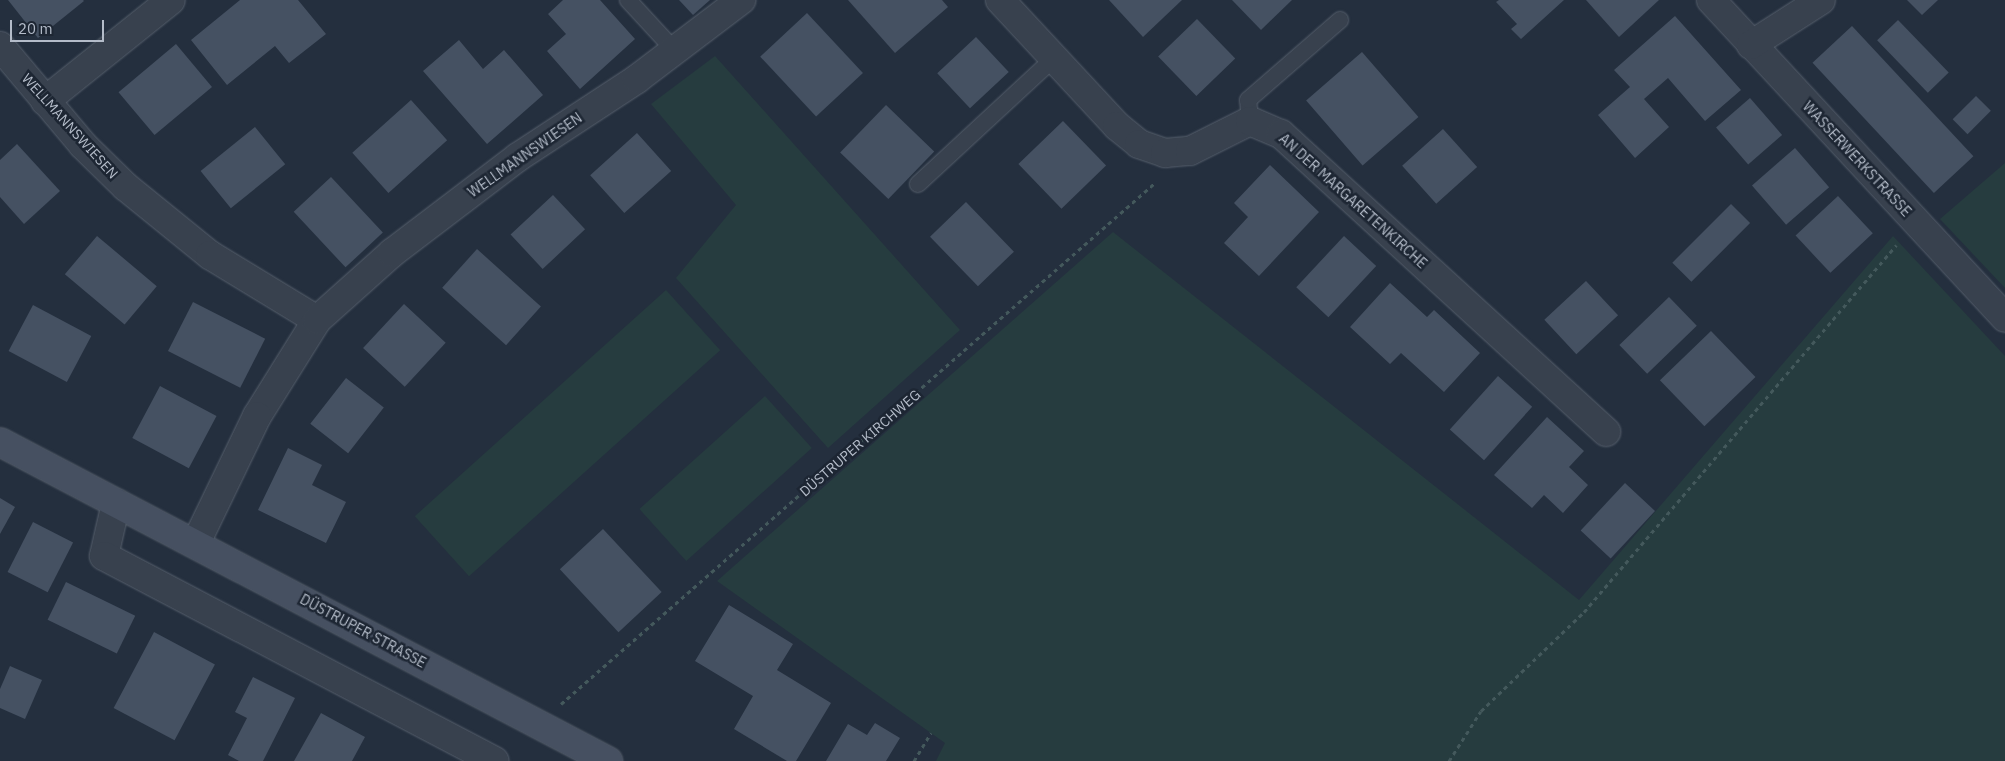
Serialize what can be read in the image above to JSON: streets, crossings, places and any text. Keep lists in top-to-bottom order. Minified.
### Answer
{"streets":{"street":["WELLMANNSWIESEN","WASSERWERKSTRASSE","AN DER MARGARETENKIRCHE","DÜSTRUPER STRASSE"],"path":["DÜSTRUPER KIRCHWEG"]},"crossings":[["WELLMANNSWIESEN","DÜSTRUPER STRASSE"],["DÜSTRUPER KIRCHWEG","DÜSTRUPER STRASSE"]],"scale_bar":"20 m"}
